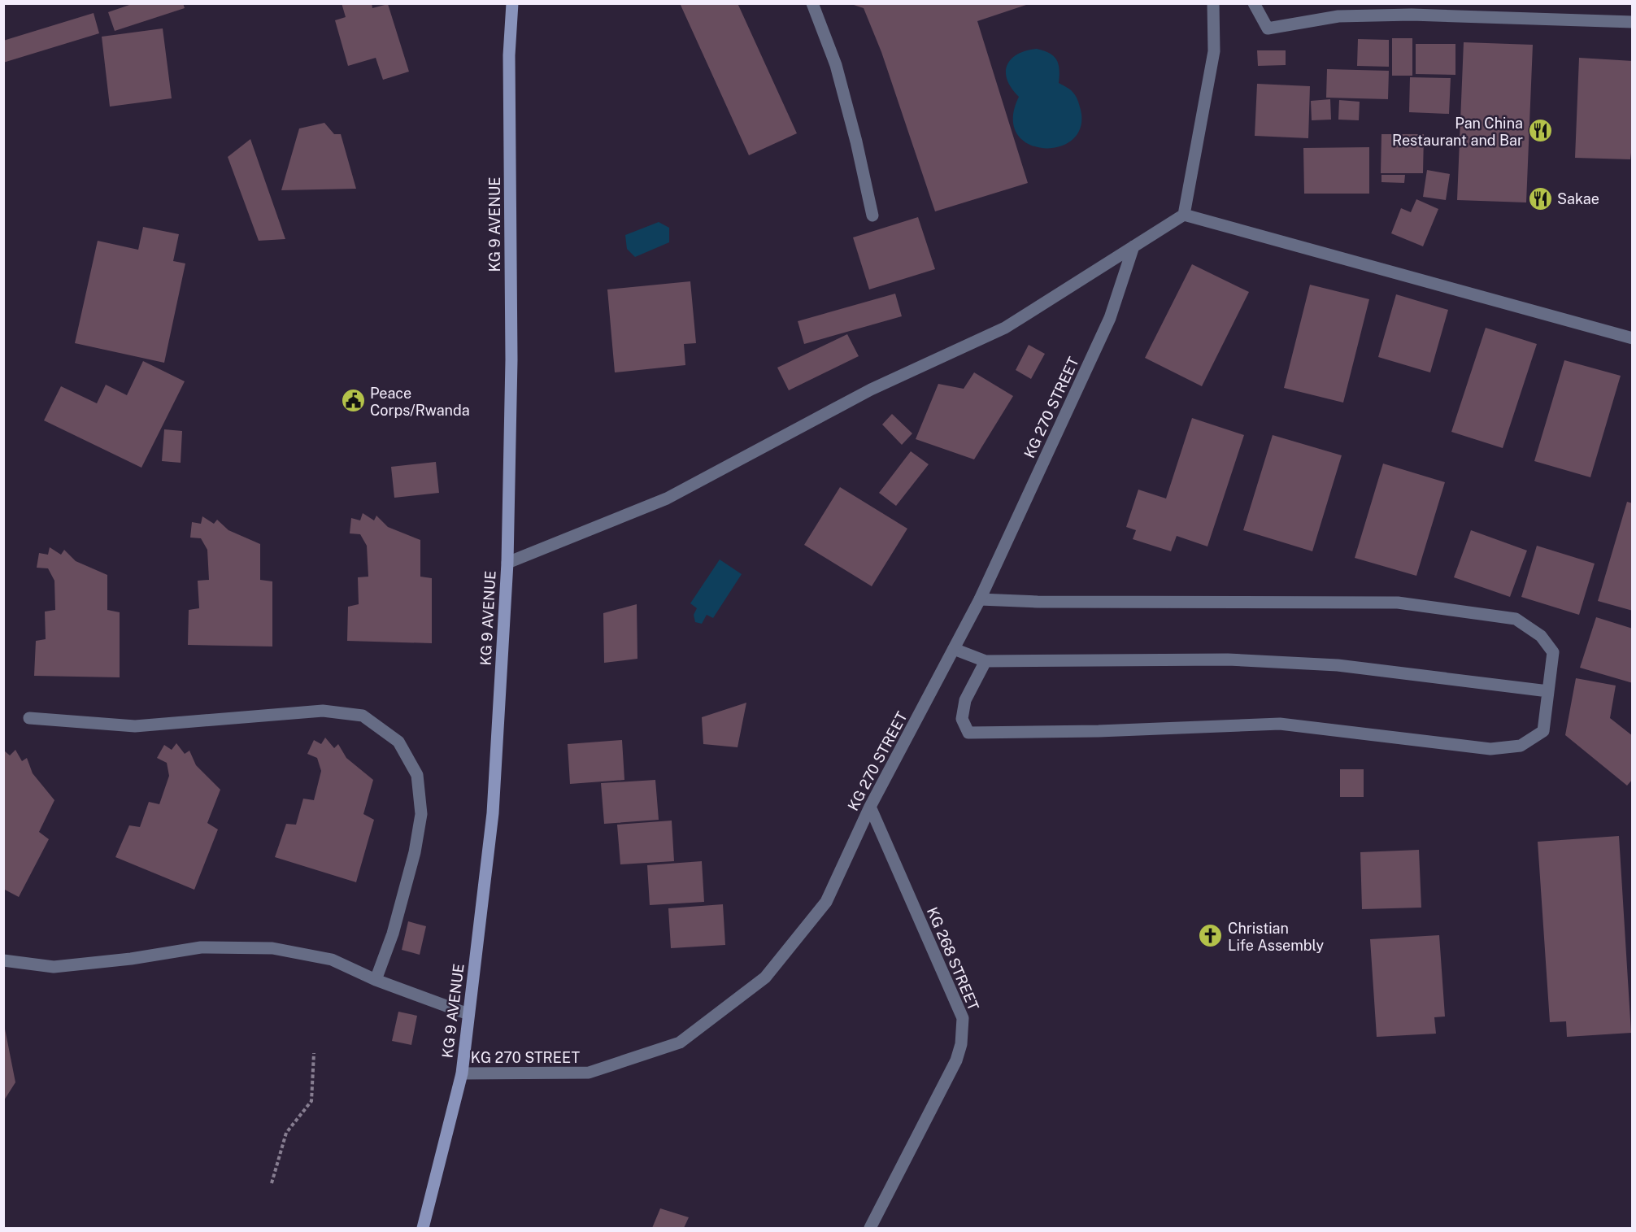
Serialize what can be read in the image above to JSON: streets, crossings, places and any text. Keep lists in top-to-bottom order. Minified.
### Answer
{"streets":{"main road":["KG 9 AVENUE"],"street":["KG 270 STREET","KG 268 STREET"]},"crossings":[["KG 9 AVENUE","KG 270 STREET"],["KG 270 STREET","KG 268 STREET"]],"places":{"restaurant":["Pan China Restaurant and Bar","Sakae"],"public building":["Peace Corps/Rwanda"],"church":["Christian Life Assembly"]}}
